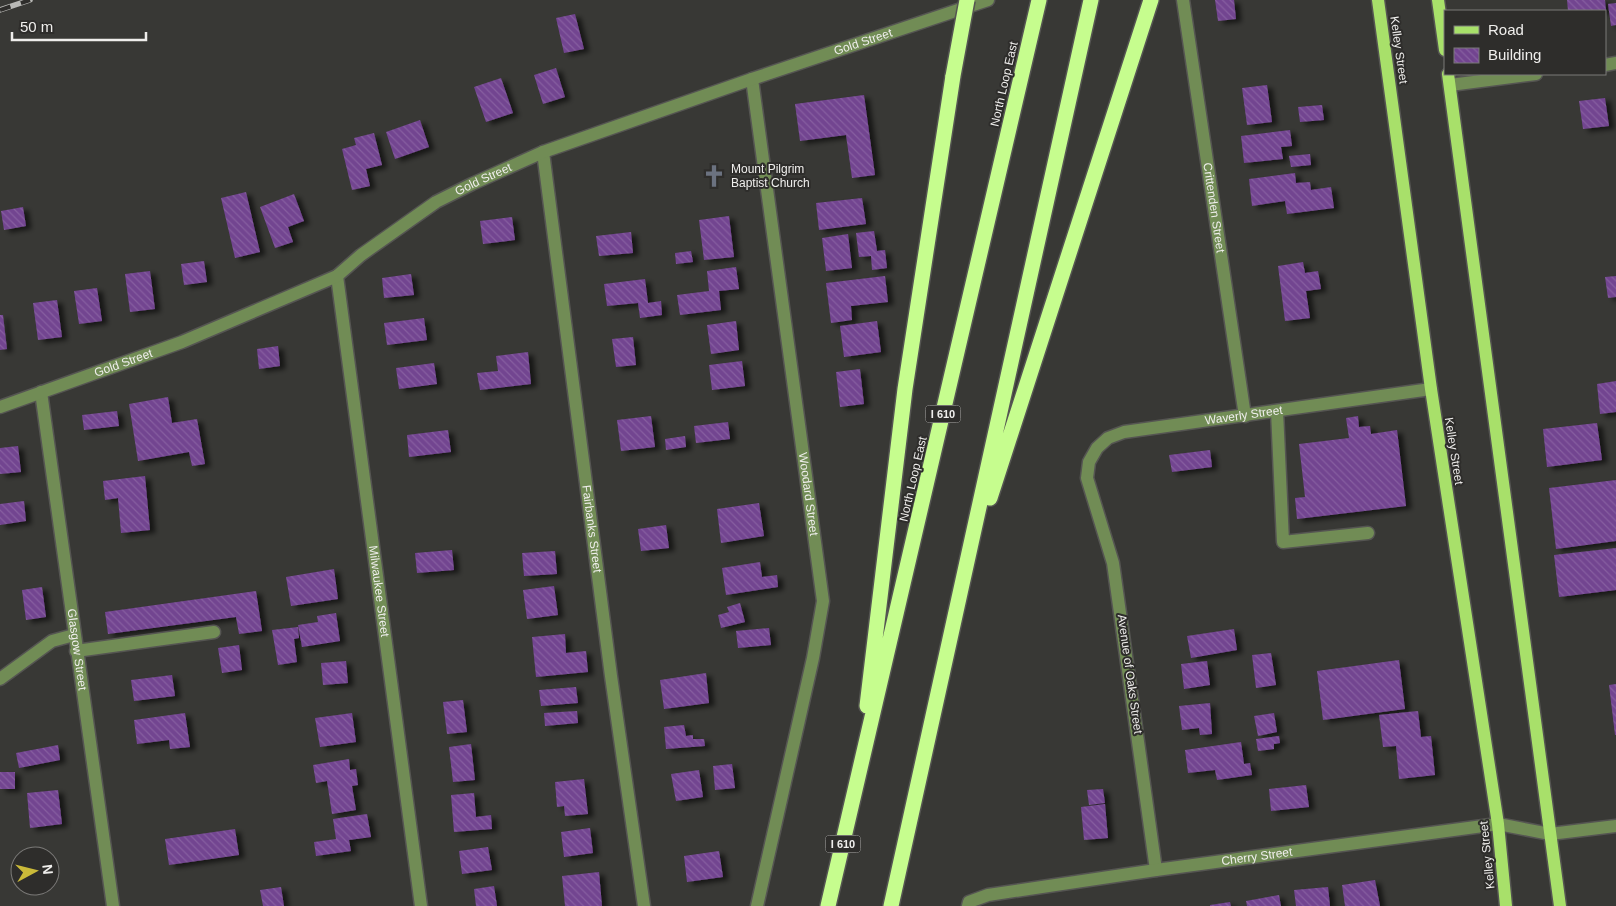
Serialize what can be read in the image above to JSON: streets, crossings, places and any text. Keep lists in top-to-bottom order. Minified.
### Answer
{"streets":{"highway":["North Loop East","I 610"],"main road":["Kelley Street"],"street":["Gold Street","Crittenden Street","Waverly Street","Woodard Street","Fairbanks Street","Milwaukee Street","Glasgow Street","Avenue of Oaks Street","Cherry Street"]},"crossings":[["Gold Street","Woodard Street"],["Gold Street","Fairbanks Street"],["Gold Street","Milwaukee Street"],["Gold Street","Glasgow Street"],["Kelley Street","Waverly Street"],["Kelley Street","Cherry Street"],["Crittenden Street","Waverly Street"],["Waverly Street","Avenue of Oaks Street"],["Avenue of Oaks Street","Cherry Street"]],"places":{"church":["Mount Pilgrim Baptist Church"]},"legend":["Road","Building"],"scale_bar":"50 m","north":"right"}
